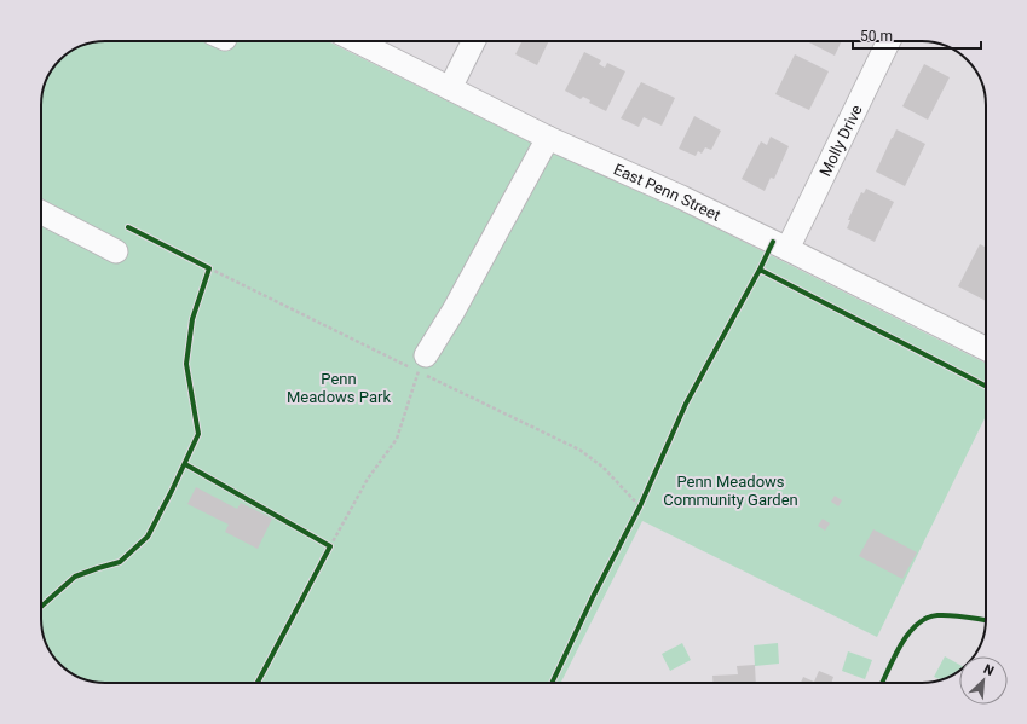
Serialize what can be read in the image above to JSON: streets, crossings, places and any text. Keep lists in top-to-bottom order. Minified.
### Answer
{"streets":{"street":["Molly Drive","East Penn Street"]},"crossings":[["Molly Drive","East Penn Street"]],"parks":["Penn Meadows Park","Penn Meadows Community Garden"],"scale_bar":"50 m","north":"top right"}
